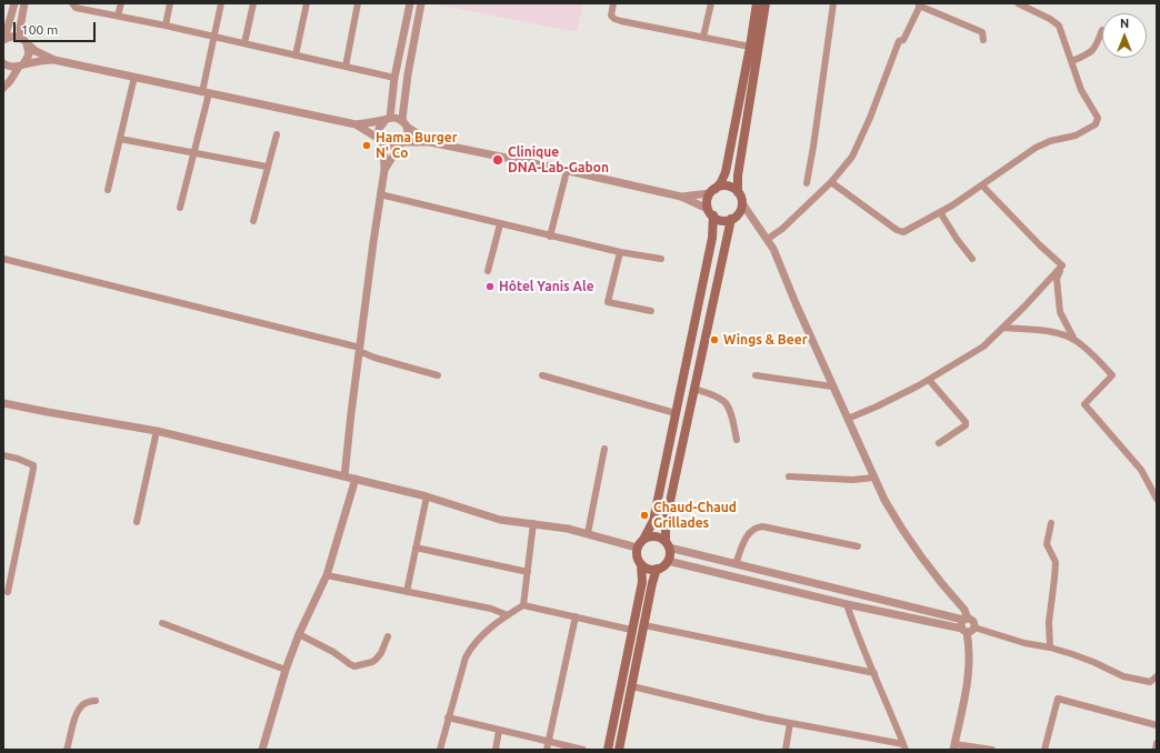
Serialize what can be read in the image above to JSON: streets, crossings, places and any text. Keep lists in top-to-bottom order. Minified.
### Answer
{"places":["Hama Burger N' Co","Clinique DNA-Lab-Gabon","Hôtel Yanis Ale","Wings & Beer","Chaud-Chaud Grillades"],"scale_bar":"100 m","north":"top"}
